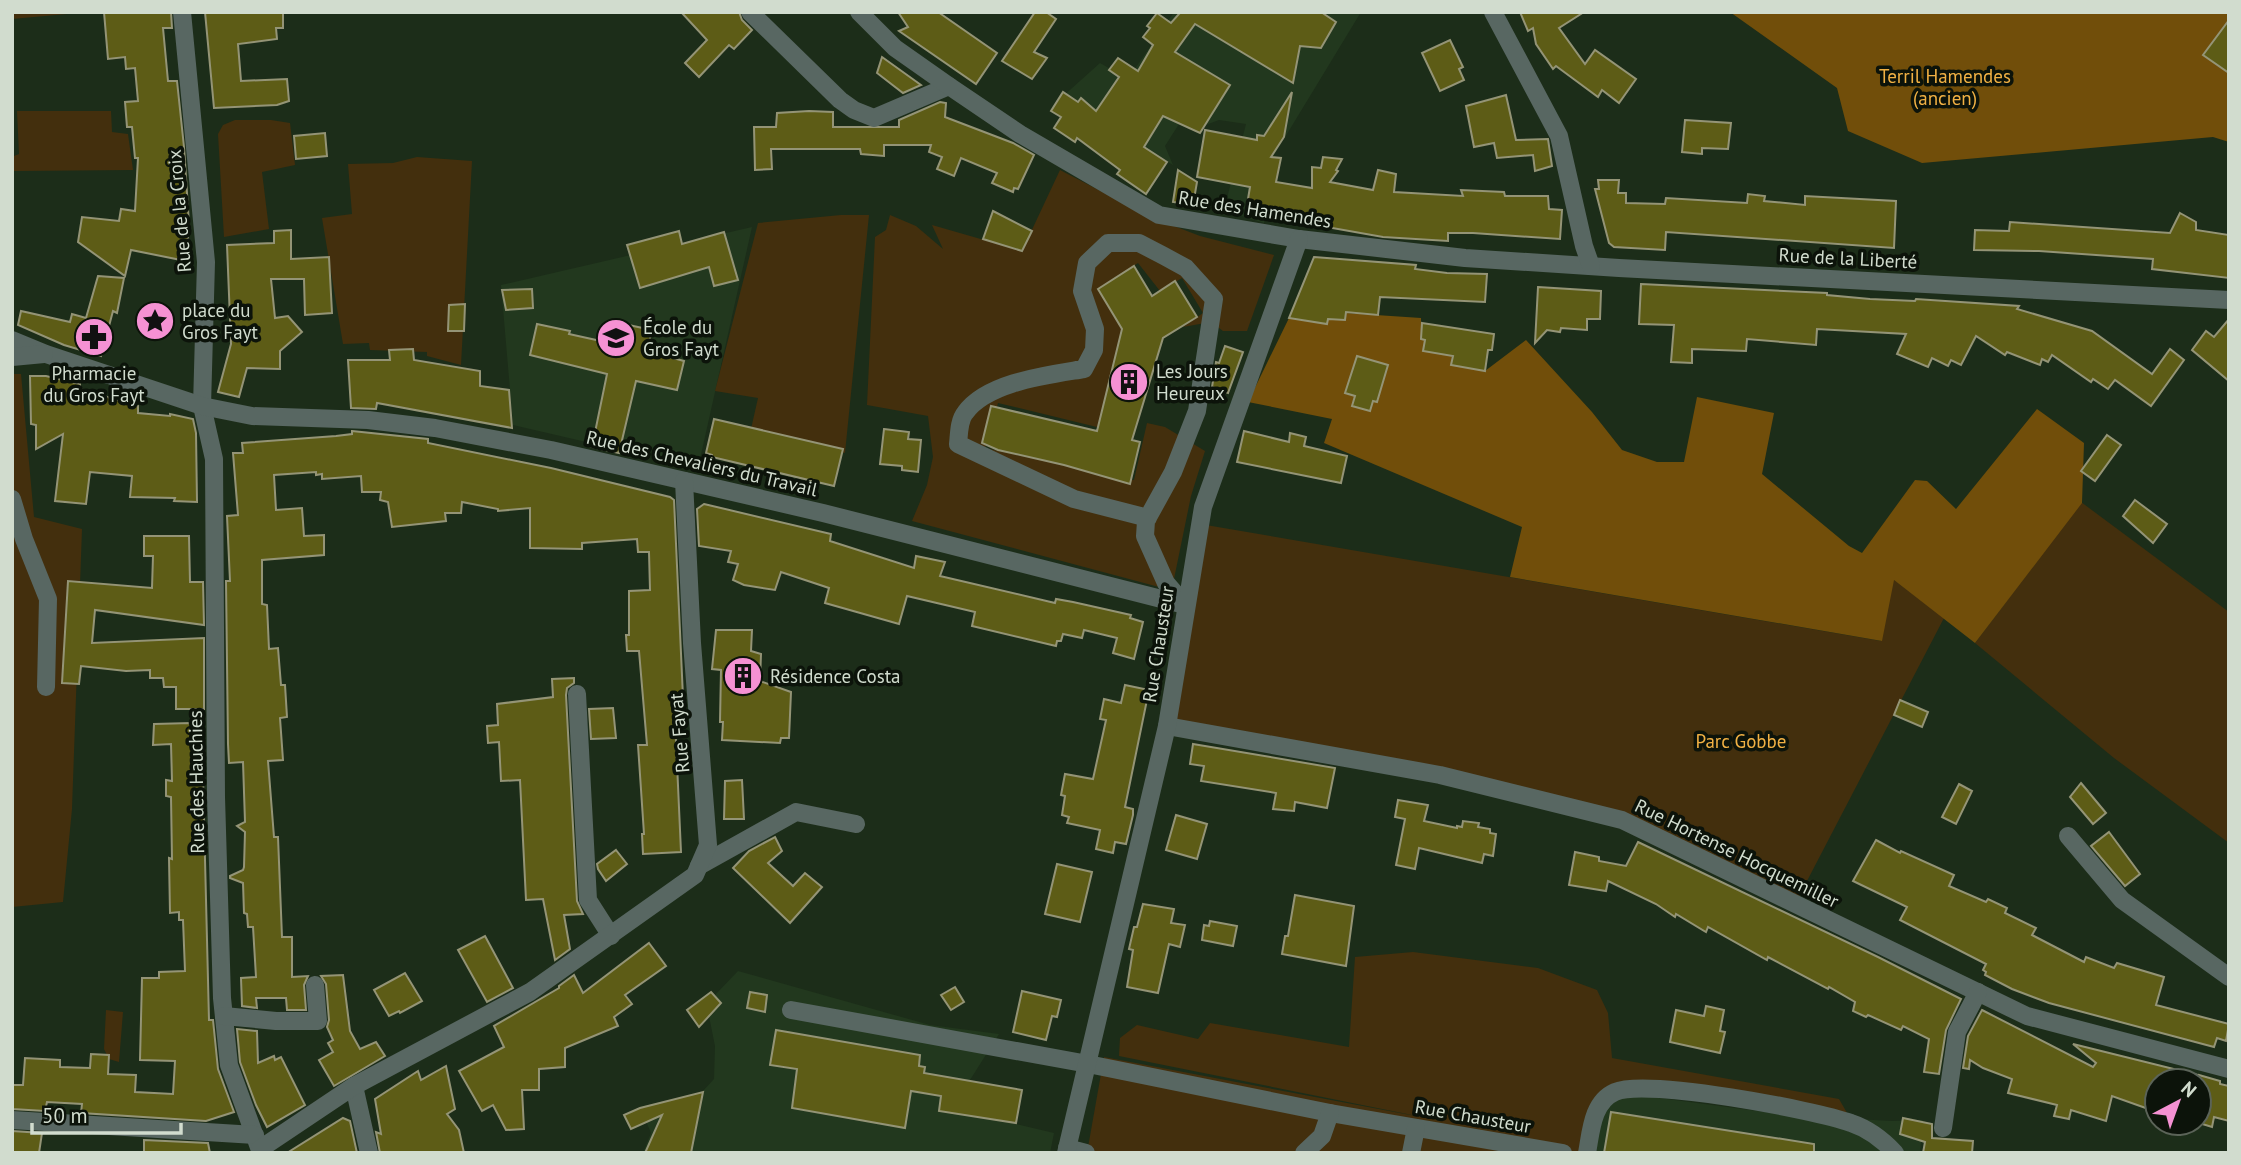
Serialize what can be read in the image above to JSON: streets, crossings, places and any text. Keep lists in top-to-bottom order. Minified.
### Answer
{"streets":{"street":["Rue des Hamendes","Rue de la Croix","Rue de la Liberté","Rue des Chevaliers du Travail","Rue Chausteur","Rue Fayat","Rue des Hauchies","Rue Hortense Hocquemiller"]},"crossings":[["Rue des Hamendes","Rue de la Liberté"],["Rue des Hamendes","Rue Chausteur"],["Rue de la Croix","Rue des Chevaliers du Travail"],["Rue de la Croix","Rue des Hauchies"],["Rue des Chevaliers du Travail","Rue Chausteur"],["Rue des Chevaliers du Travail","Rue Fayat"],["Rue des Chevaliers du Travail","Rue des Hauchies"],["Rue Chausteur","Rue Hortense Hocquemiller"]],"parks":["Terril Hamendes (ancien)","Parc Gobbe"],"places":{"place":["place du Gros Fayt"],"pharmacy":["Pharmacie du Gros Fayt"],"school or university":["École du Gros Fayt"],"building":["Les Jours Heureux","Résidence Costa"]},"scale_bar":"50 m","north":"top right"}
